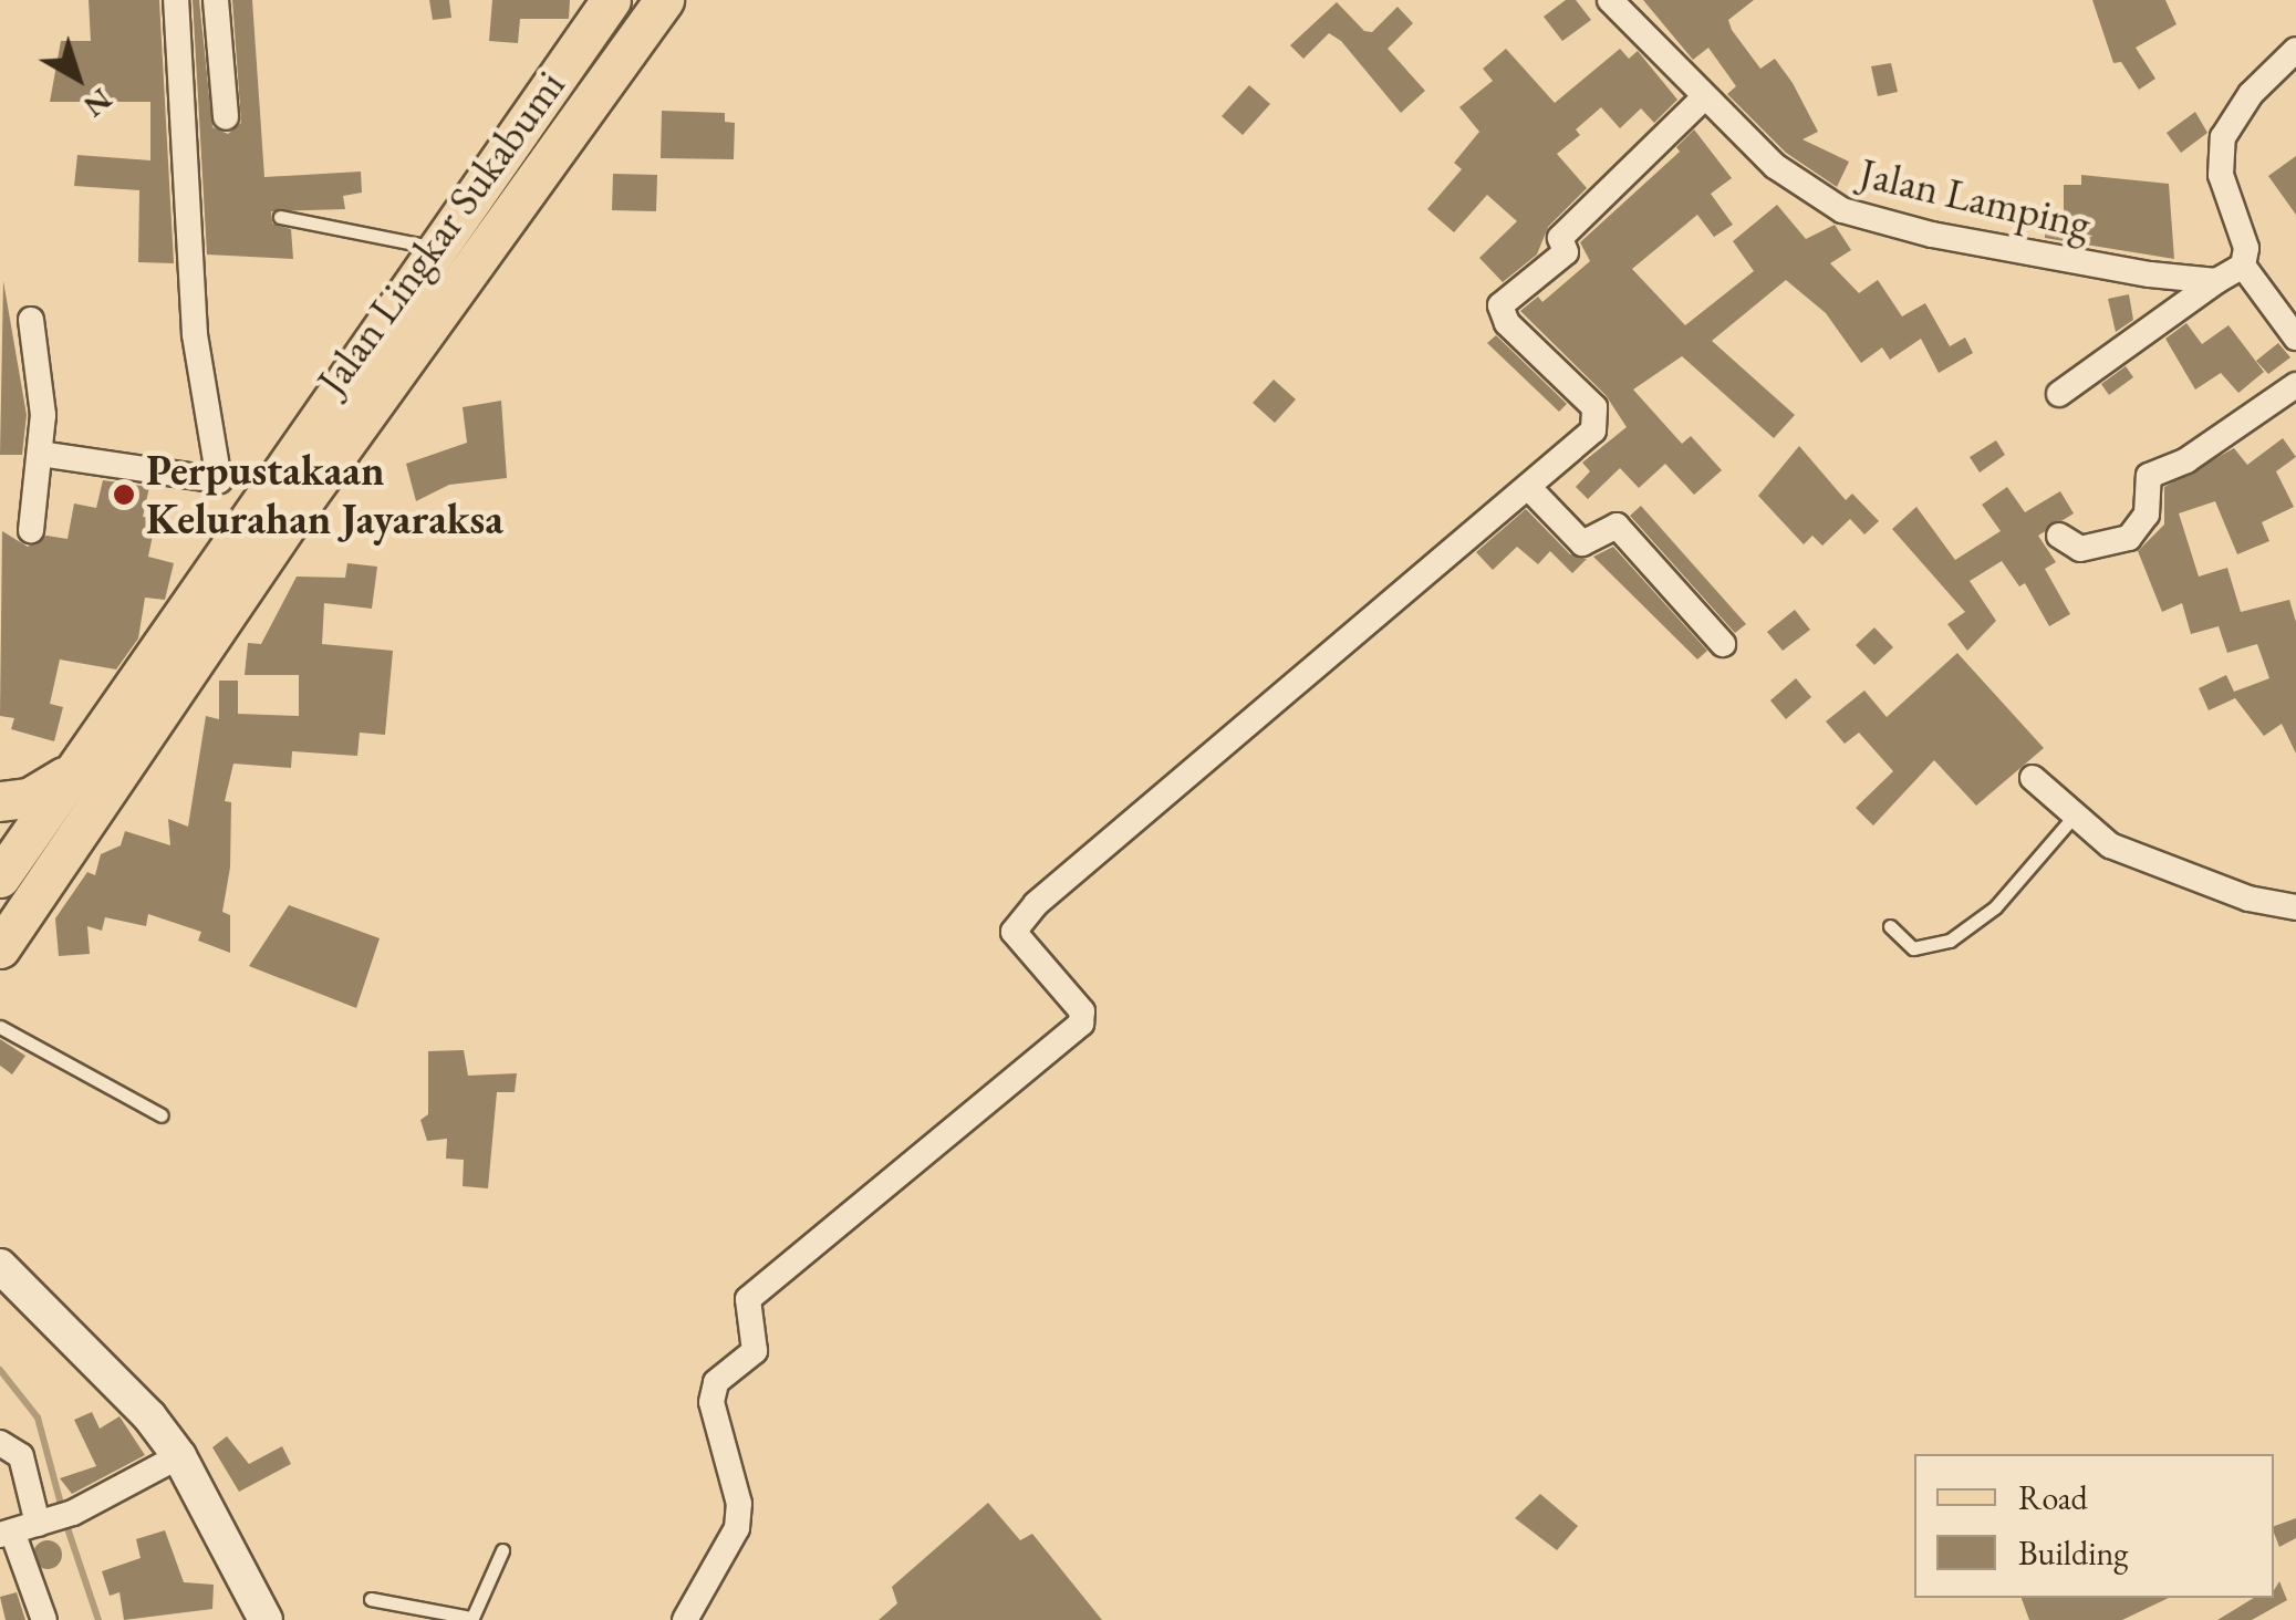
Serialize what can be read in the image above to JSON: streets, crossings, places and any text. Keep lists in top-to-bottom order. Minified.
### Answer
{"streets":{"main road":["Jalan Lingkar Sukabumi"],"street":["Jalan Lamping"]},"places":["Perpustakaan Kelurahan Jayaraksa"],"legend":["Road","Building"],"north":"bottom right"}
